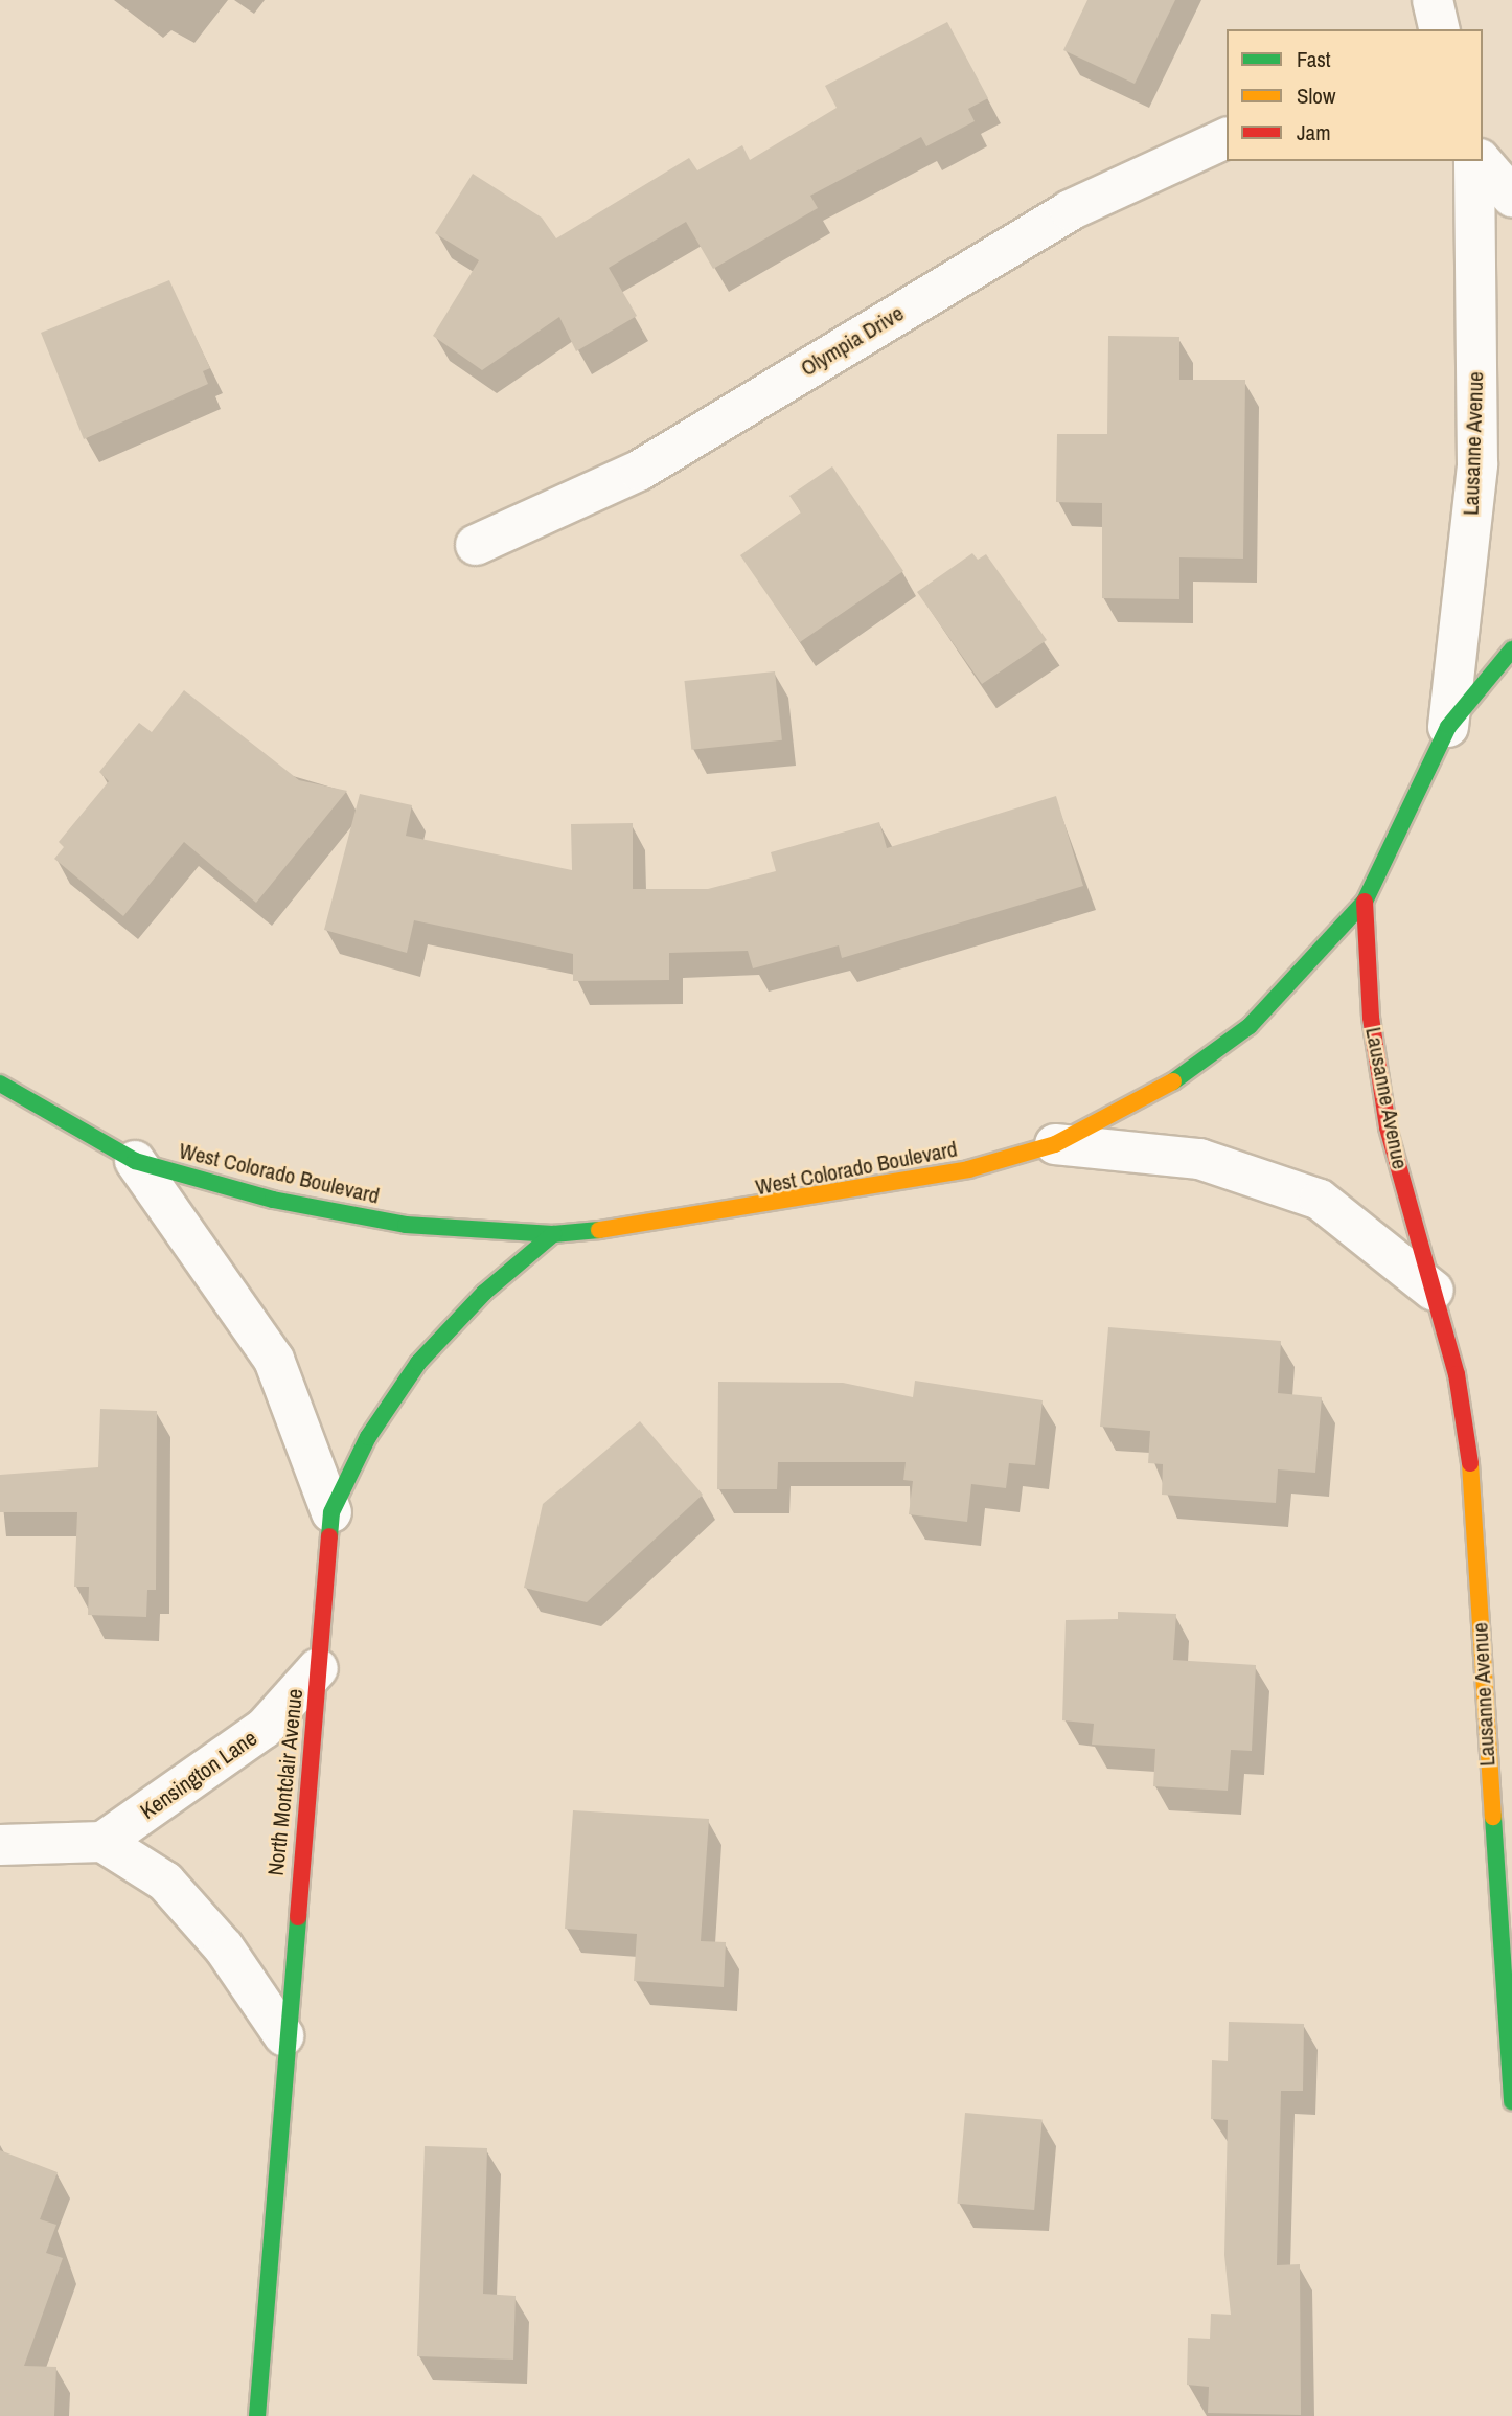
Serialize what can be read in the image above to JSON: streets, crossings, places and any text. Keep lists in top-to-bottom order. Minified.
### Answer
{"streets":{"street":["Olympia Drive","Lausanne Avenue","West Colorado Boulevard","Kensington Lane","North Montclair Avenue"]},"crossings":[["Lausanne Avenue","West Colorado Boulevard"],["West Colorado Boulevard","North Montclair Avenue"],["Kensington Lane","North Montclair Avenue"]],"legend":["Fast","Slow","Jam"]}
